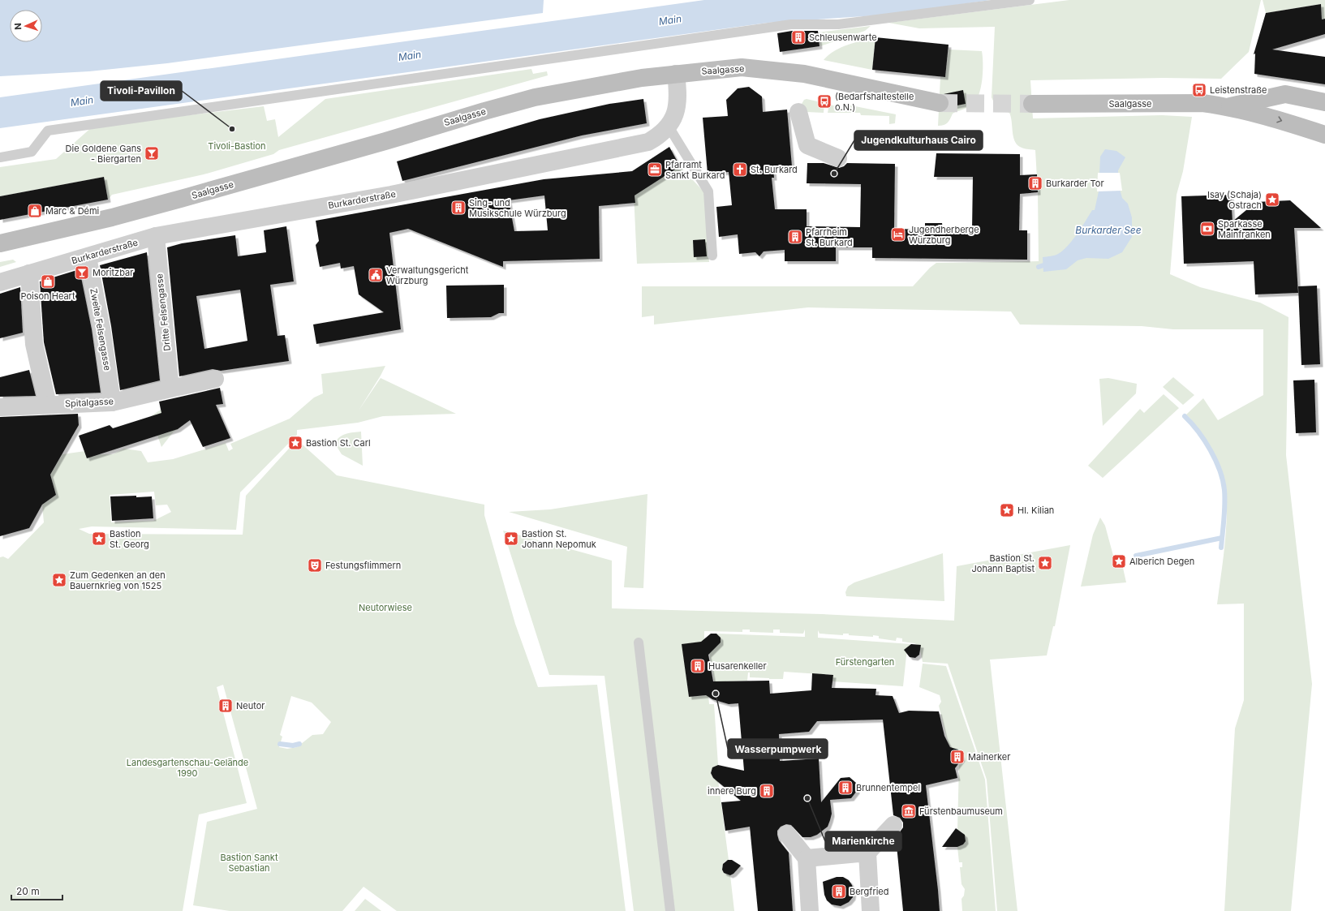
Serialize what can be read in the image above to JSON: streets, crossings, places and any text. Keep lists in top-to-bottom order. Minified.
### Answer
{"streets":{"main road":["Saalgasse"],"street":["Burkarderstraße","Dritte Felsengasse","Zweite Felsengasse","Spitalgasse"]},"crossings":[["Saalgasse","Burkarderstraße"],["Burkarderstraße","Dritte Felsengasse"],["Burkarderstraße","Zweite Felsengasse"],["Dritte Felsengasse","Spitalgasse"],["Zweite Felsengasse","Spitalgasse"]],"water":["Main","Burkarder See"],"parks":["Tivoli-Bastion","Neutorwiese","Fürstengarten","Landesgartenschau-Gelände 1990","Bastion Sankt Sebastian"],"places":{"building":["Schleusenwarte","Burkarder Tor","Sing- und Musikschule Würzburg","Pfarrheim St. Burkard","Husarenkeller","Neutor","Mainerker","Brunnentempel","innere Burg","Bergfried"],"bus stop":["Leistenstraße","(Bedarfshaltestelle o.N.)"],"other":["Tivoli-Pavillon","Jugendkulturhaus Cairo","Wasserpumpwerk","Marienkirche"],"bar":["Die Goldene Gans - Biergarten","Moritzbar"],"office":["Pfarramt Sankt Burkard"],"church":["St. Burkard"],"place":["Isay (Schaja) Ostrach","Bastion St. Carl","Hl. Kilian","Bastion St. Georg","Bastion St. Johann Nepomuk","Alberich Degen","Bastion St. Johann Baptist","Zum Gedenken an den Bauernkrieg von 1525"],"shop":["Marc & Démi","Poison Heart"],"bank":["Sparkasse Mainfranken"],"hotel":["Jugendherberge Würzburg"],"public building":["Verwaltungsgericht Würzburg"],"theatre":["Festungsflimmern"],"museum":["Fürstenbaumuseum"]},"scale_bar":"20 m","north":"left"}
